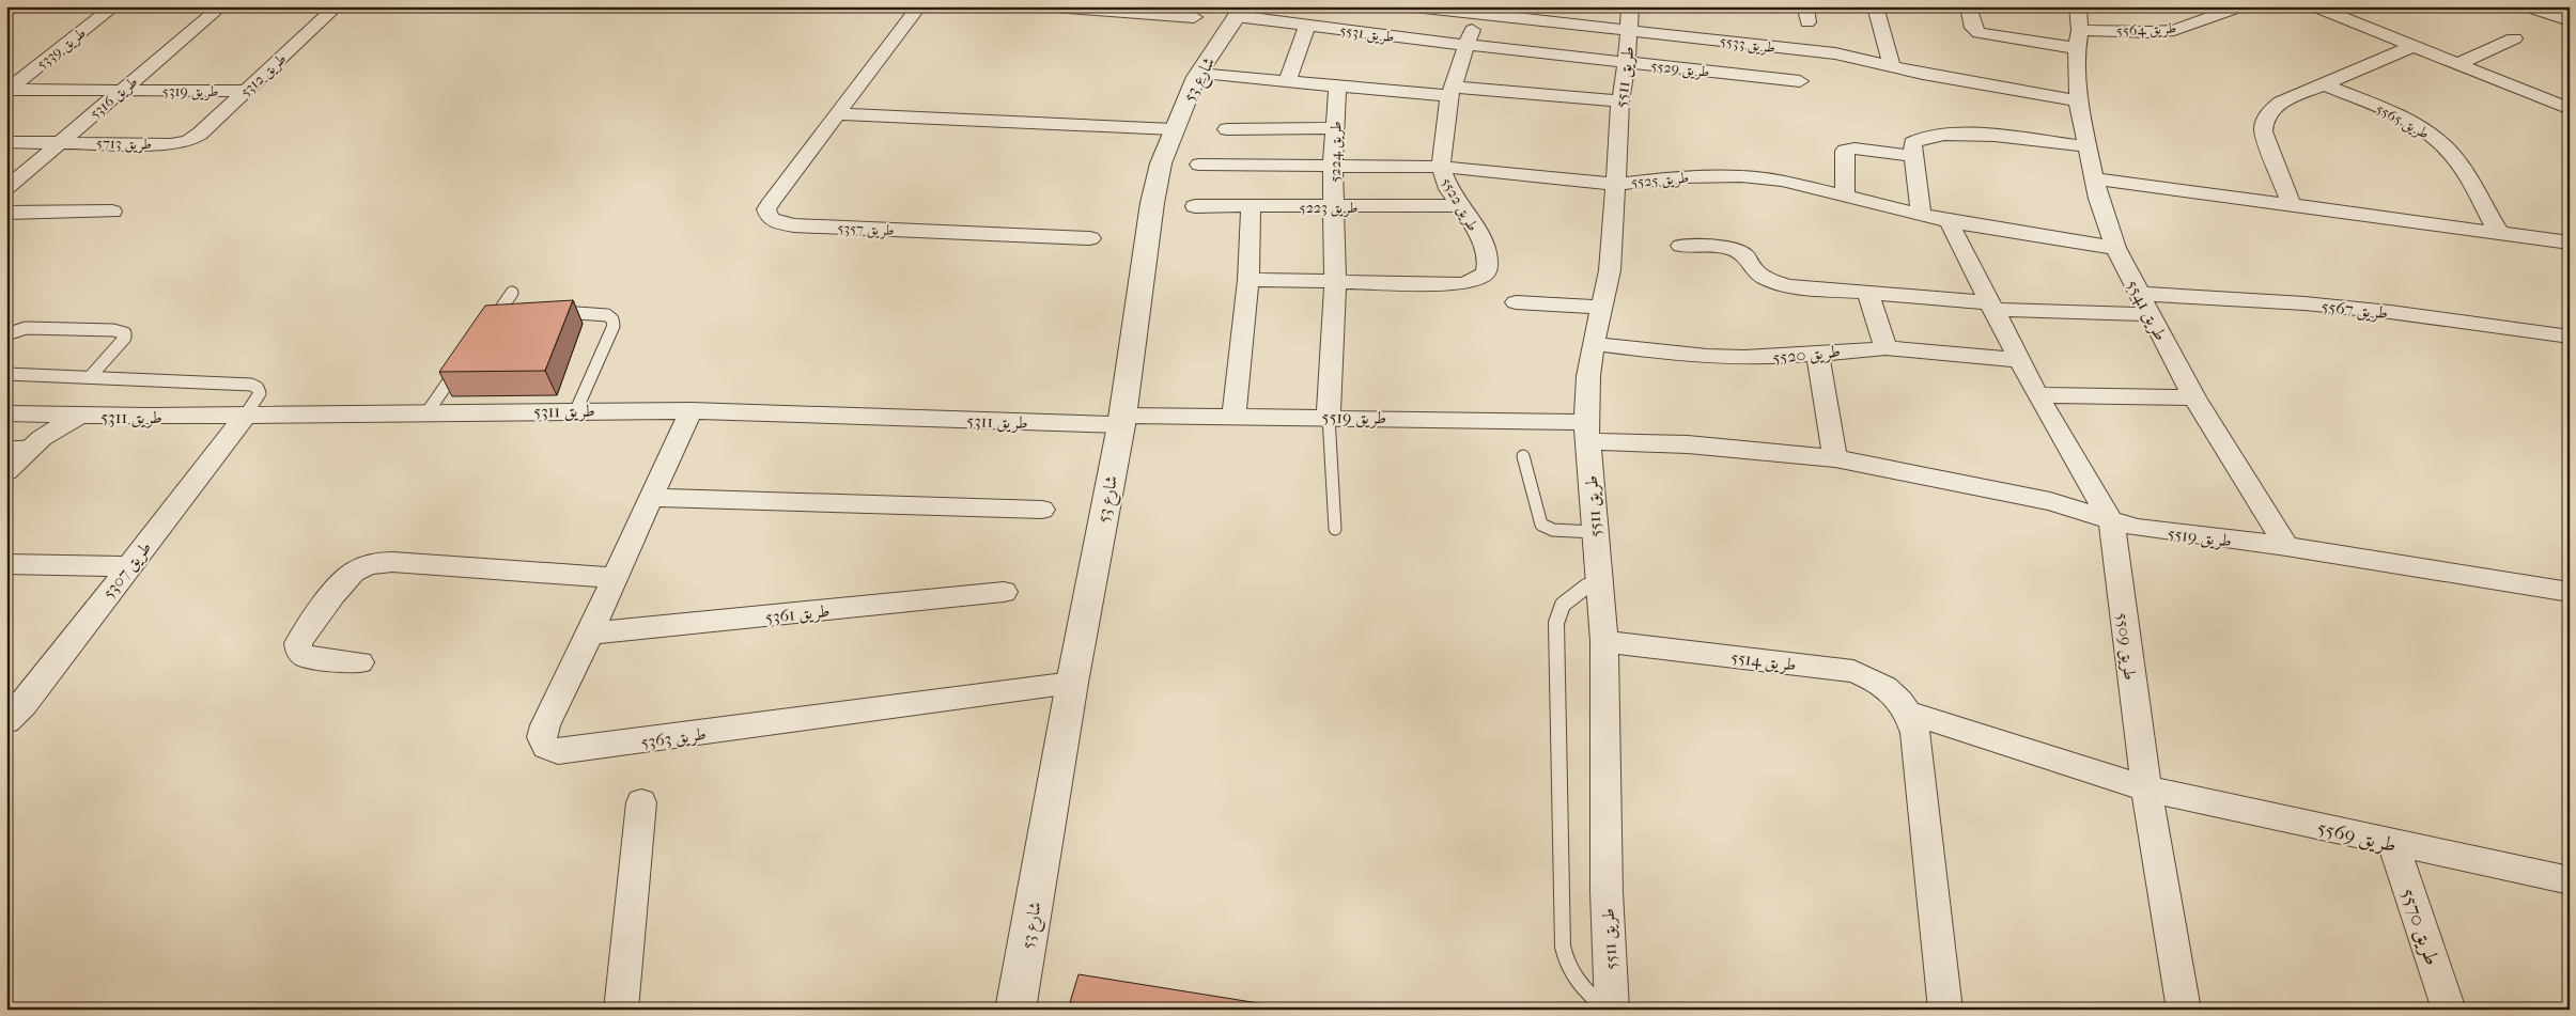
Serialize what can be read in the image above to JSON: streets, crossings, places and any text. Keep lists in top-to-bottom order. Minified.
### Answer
{"streets":{"street":["طريق 5564","طريق 5531","طريق 5533","طريق 5339","طريق 5529","طريق 5312","طريق 5511","شارع 53","طريق 5319","طريق 5316","طريق 5565","طريق 5713","طريق 5224","طريق 5525","طريق 5522","طريق 5223","طريق 5357","طريق 5567","طريق 5541","طريق 5520","طريق 5311","طريق 5519","طريق 5307","طريق 5361","طريق 5509","طريق 5514","طريق 5363","طريق 5569","طريق 5570"]},"crossings":[["طريق 5564","طريق 5541"],["طريق 5531","طريق 5529"],["طريق 5531","شارع 53"],["طريق 5531","طريق 5522"],["طريق 5533","طريق 5511"],["طريق 5533","طريق 5522"],["طريق 5533","طريق 5541"],["طريق 5339","طريق 5319"],["طريق 5529","طريق 5511"],["طريق 5529","طريق 5522"],["طريق 5312","طريق 5319"],["طريق 5312","طريق 5713"],["طريق 5511","طريق 5525"],["طريق 5511","طريق 5520"],["طريق 5511","طريق 5519"],["طريق 5511","طريق 5514"],["شارع 53","طريق 5311"],["شارع 53","طريق 5519"],["شارع 53","طريق 5363"],["طريق 5319","طريق 5316"],["طريق 5316","طريق 5713"],["طريق 5224","طريق 5525"],["طريق 5224","طريق 5522"],["طريق 5224","طريق 5223"],["طريق 5224","طريق 5519"],["طريق 5525","طريق 5522"],["طريق 5525","طريق 5541"],["طريق 5525","طريق 5509"],["طريق 5522","طريق 5223"],["طريق 5567","طريق 5541"],["طريق 5541","طريق 5519"],["طريق 5520","طريق 5509"],["طريق 5311","طريق 5519"],["طريق 5311","طريق 5307"],["طريق 5311","طريق 5363"],["طريق 5519","طريق 5509"],["طريق 5361","طريق 5363"],["طريق 5509","طريق 5569"],["طريق 5569","طريق 5570"]]}
